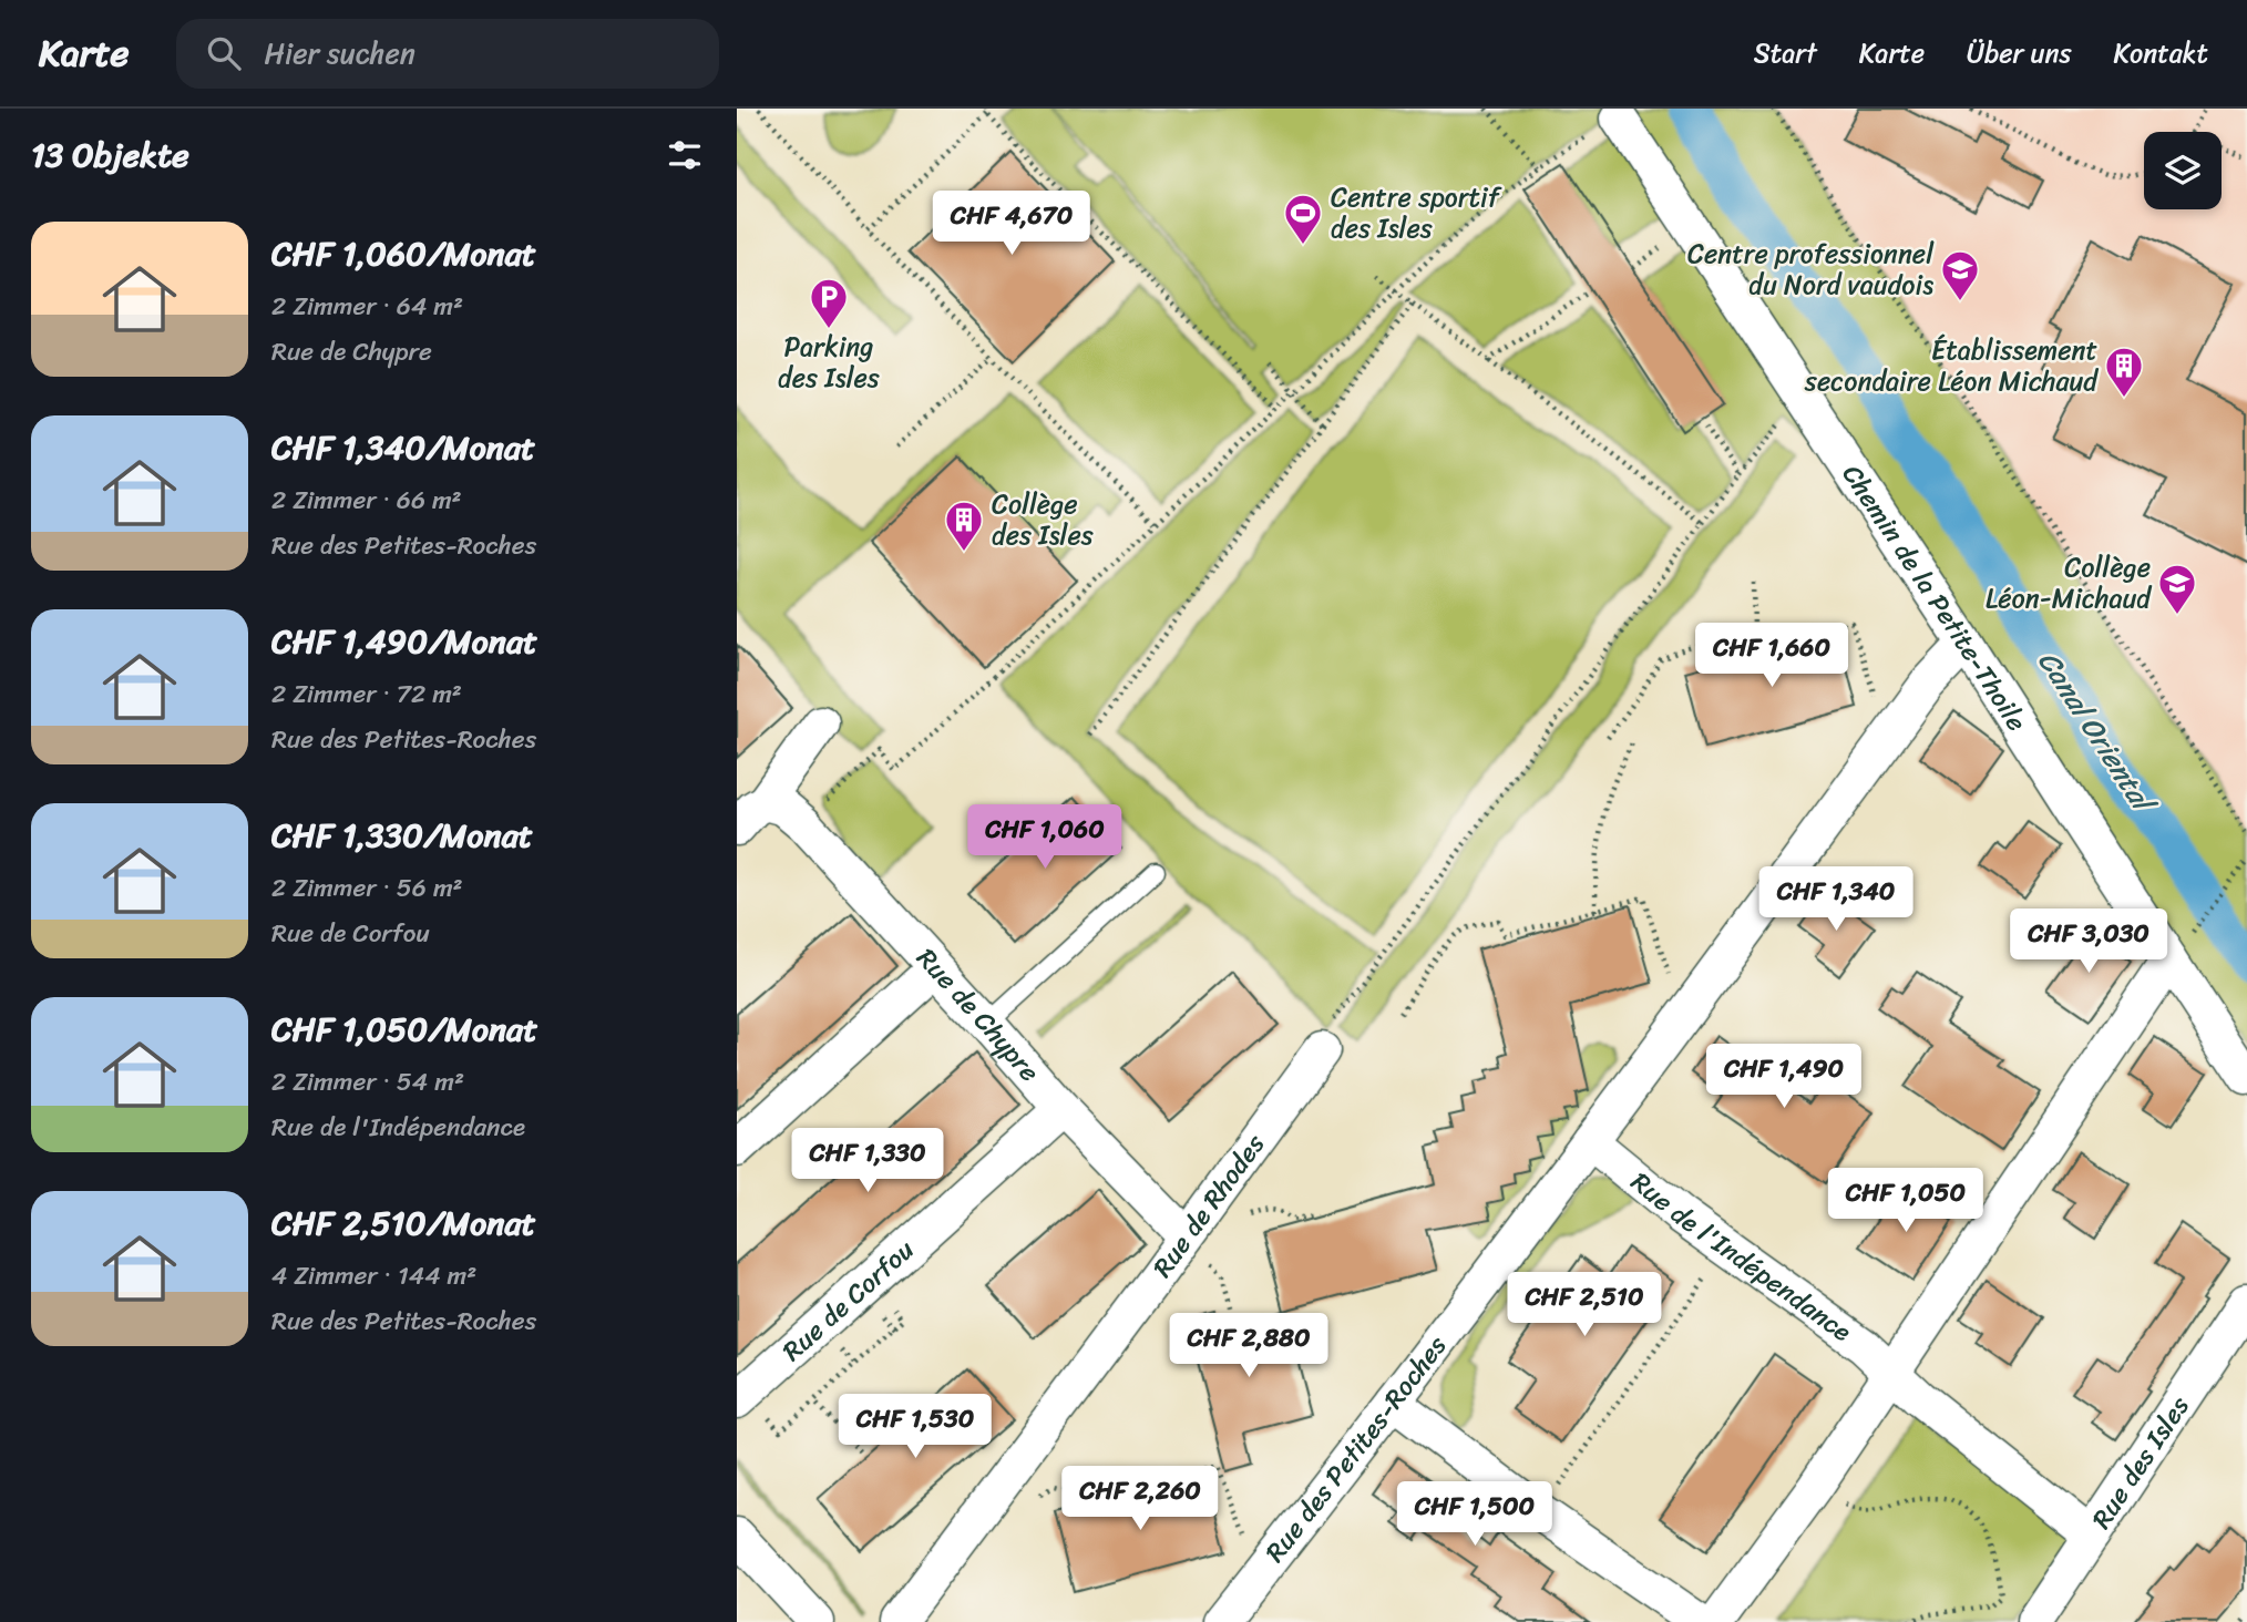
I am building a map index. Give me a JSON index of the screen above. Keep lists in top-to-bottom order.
{
  "streets": {
    "street": [
      "Chemin de la Petite-Thoile",
      "Rue de Chypre",
      "Rue de Rhodes",
      "Rue de l'Indépendance",
      "Rue de Corfou",
      "Rue des Petites-Roches",
      "Rue des Isles"
    ]
  },
  "crossings": [
    ["Chemin de la Petite-Thoile", "Rue des Petites-Roches"],
    ["Rue de Chypre", "Rue de Rhodes"],
    ["Rue de Chypre", "Rue de Corfou"],
    ["Rue de l'Indépendance", "Rue des Petites-Roches"],
    ["Rue de l'Indépendance", "Rue des Isles"]
  ],
  "water": ["Canal Oriental"],
  "places": {
    "sports": ["Centre sportif des Isles"],
    "school or university": ["Centre professionnel du Nord vaudois", "Collège Léon-Michaud"],
    "parking": ["Parking des Isles"],
    "building": ["Établissement secondaire Léon Michaud", "Collège des Isles"]
  },
  "page": {
    "header": "Karte",
    "search": "Hier suchen",
    "nav": [
      "Start",
      "Karte",
      "Über uns",
      "Kontakt"
    ],
    "heading": "13 Objekte",
    "price": [
      "CHF 4,670",
      "CHF 1,660",
      "CHF 1,060",
      "CHF 1,340",
      "CHF 3,030",
      "CHF 1,490",
      "CHF 1,330",
      "CHF 1,050",
      "CHF 2,510",
      "CHF 2,880",
      "CHF 1,530",
      "CHF 2,260",
      "CHF 1,500"
    ],
    "list": [
      {
        "name": "CHF 1,060/Monat",
        "note": "2 Zimmer · 64 m² · Rue de Chypre"
      },
      {
        "name": "CHF 1,340/Monat",
        "note": "2 Zimmer · 66 m² · Rue des Petites-Roches"
      },
      {
        "name": "CHF 1,490/Monat",
        "note": "2 Zimmer · 72 m² · Rue des Petites-Roches"
      },
      {
        "name": "CHF 1,330/Monat",
        "note": "2 Zimmer · 56 m² · Rue de Corfou"
      },
      {
        "name": "CHF 1,050/Monat",
        "note": "2 Zimmer · 54 m² · Rue de l'Indépendance"
      },
      {
        "name": "CHF 2,510/Monat",
        "note": "4 Zimmer · 144 m² · Rue des Petites-Roches"
      }
    ]
  }
}
